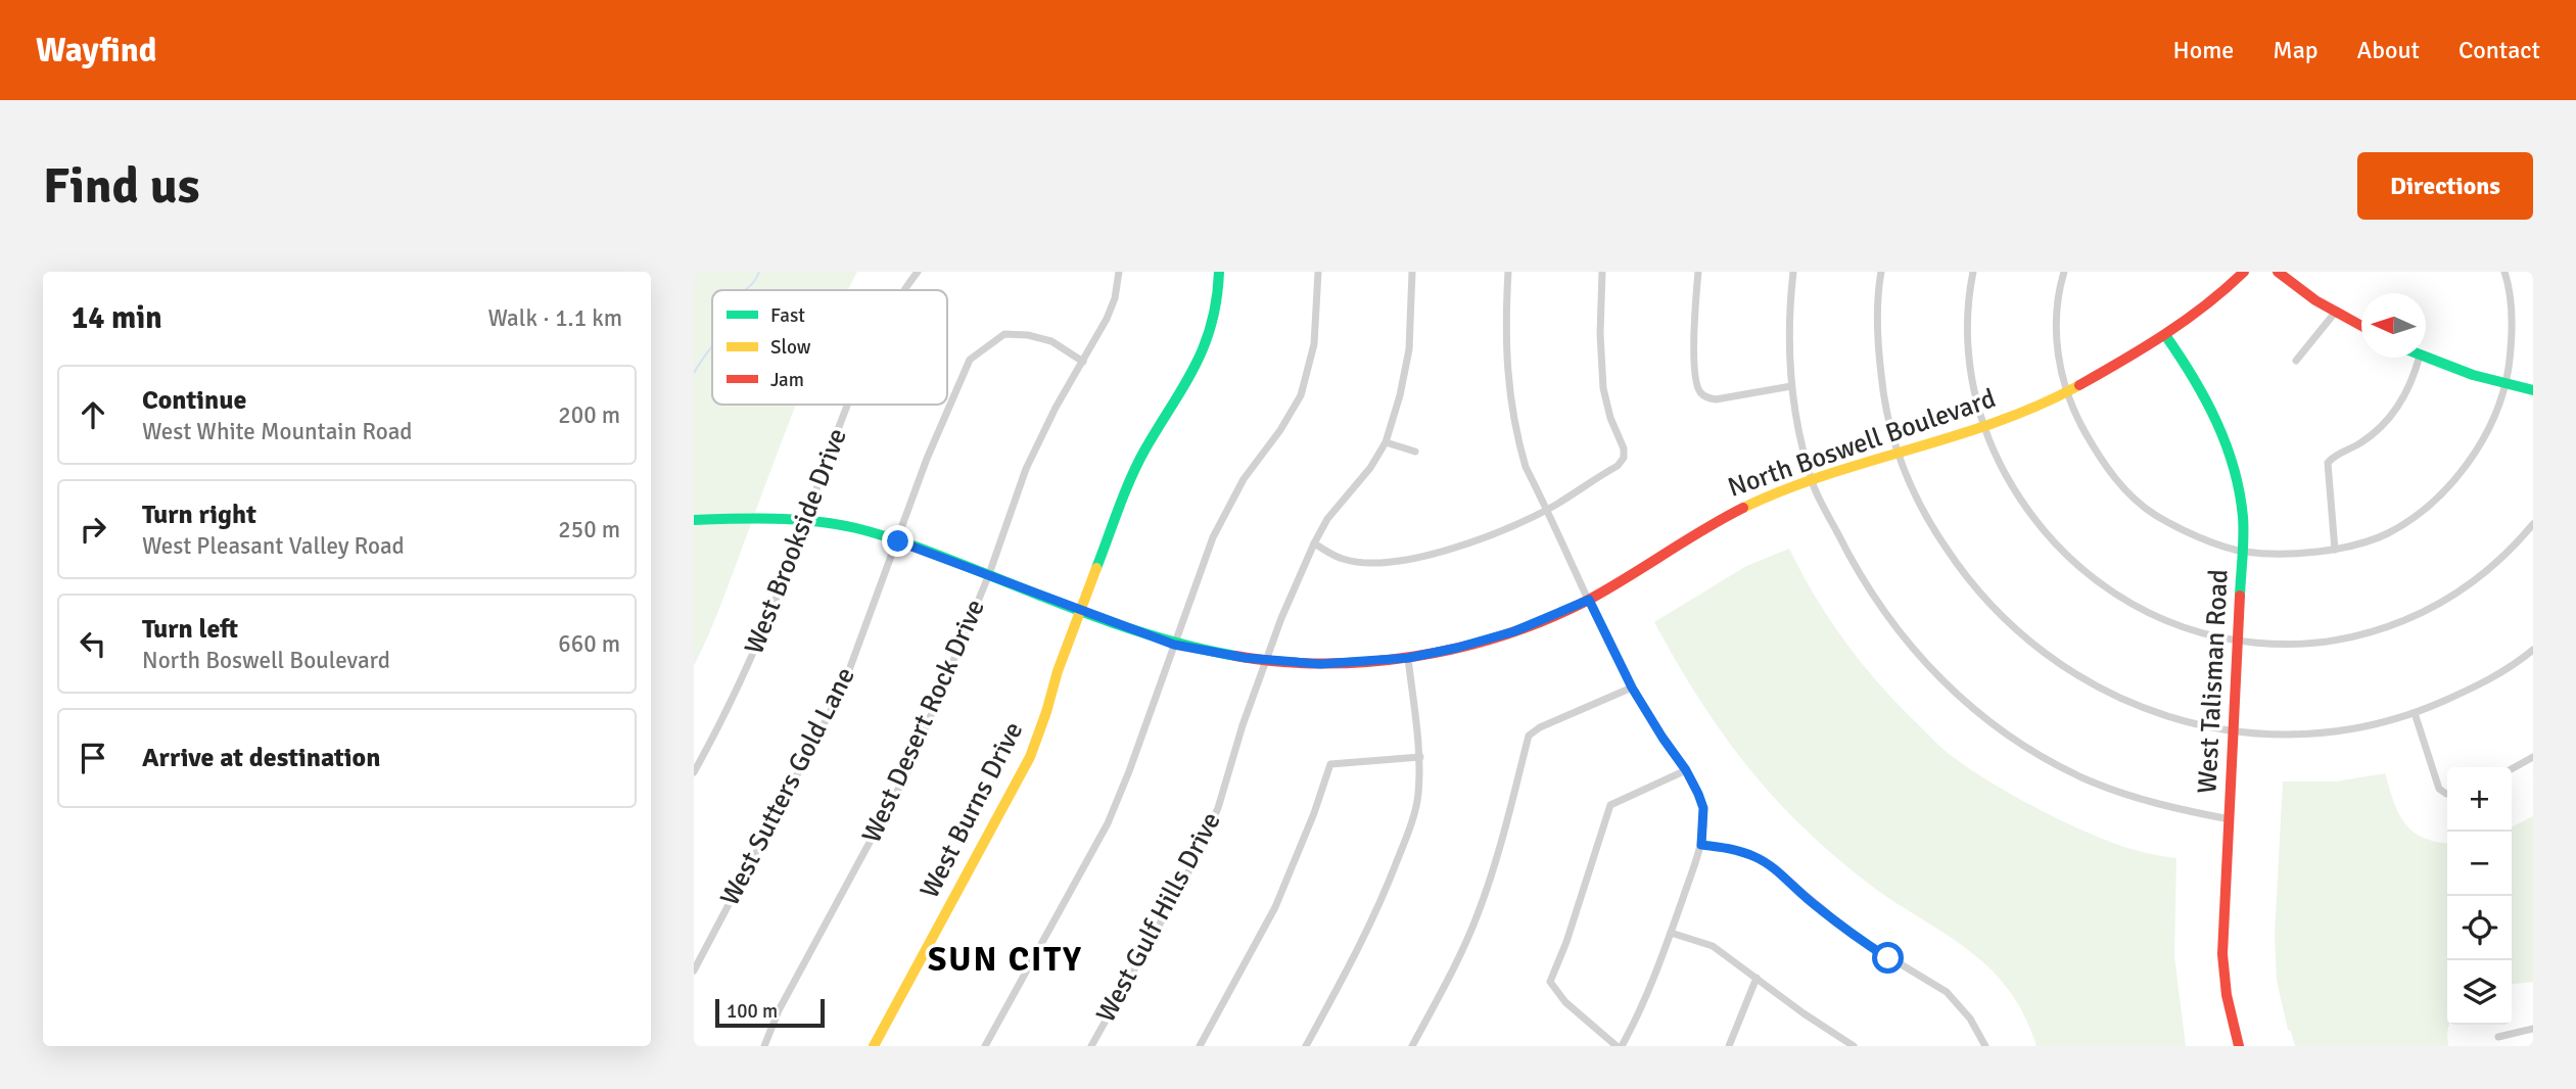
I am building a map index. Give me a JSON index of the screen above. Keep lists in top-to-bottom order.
{
  "streets": {
    "street": [
      "North Boswell Boulevard",
      "West Brookside Drive",
      "West Talisman Road",
      "West Desert Rock Drive",
      "West Sutters Gold Lane",
      "West Burns Drive",
      "West Gulf Hills Drive"
    ]
  },
  "crossings": [
    ["North Boswell Boulevard", "West Brookside Drive"],
    ["North Boswell Boulevard", "West Talisman Road"],
    ["North Boswell Boulevard", "West Desert Rock Drive"],
    ["North Boswell Boulevard", "West Sutters Gold Lane"],
    ["North Boswell Boulevard", "West Burns Drive"],
    ["North Boswell Boulevard", "West Gulf Hills Drive"],
    ["West Desert Rock Drive", "West Sutters Gold Lane"]
  ],
  "districts": ["SUN CITY"],
  "legend": ["Fast", "Slow", "Jam"],
  "scale_bar": "100 m",
  "north": "left",
  "page": {
    "header": "Wayfind",
    "nav": [
      "Home",
      "Map",
      "About",
      "Contact"
    ],
    "buttons": "Directions",
    "title": "Find us",
    "heading": ["14 min", "Walk · 1.1 km"],
    "list": [
      ["Continue", "West White Mountain Road", "200 m"],
      ["Turn right", "West Pleasant Valley Road", "250 m"],
      ["Turn left", "North Boswell Boulevard", "660 m"],
      "Arrive at destination"
    ],
    "map_buttons": ["+", "−"],
    "scale": "100 m"
  }
}
